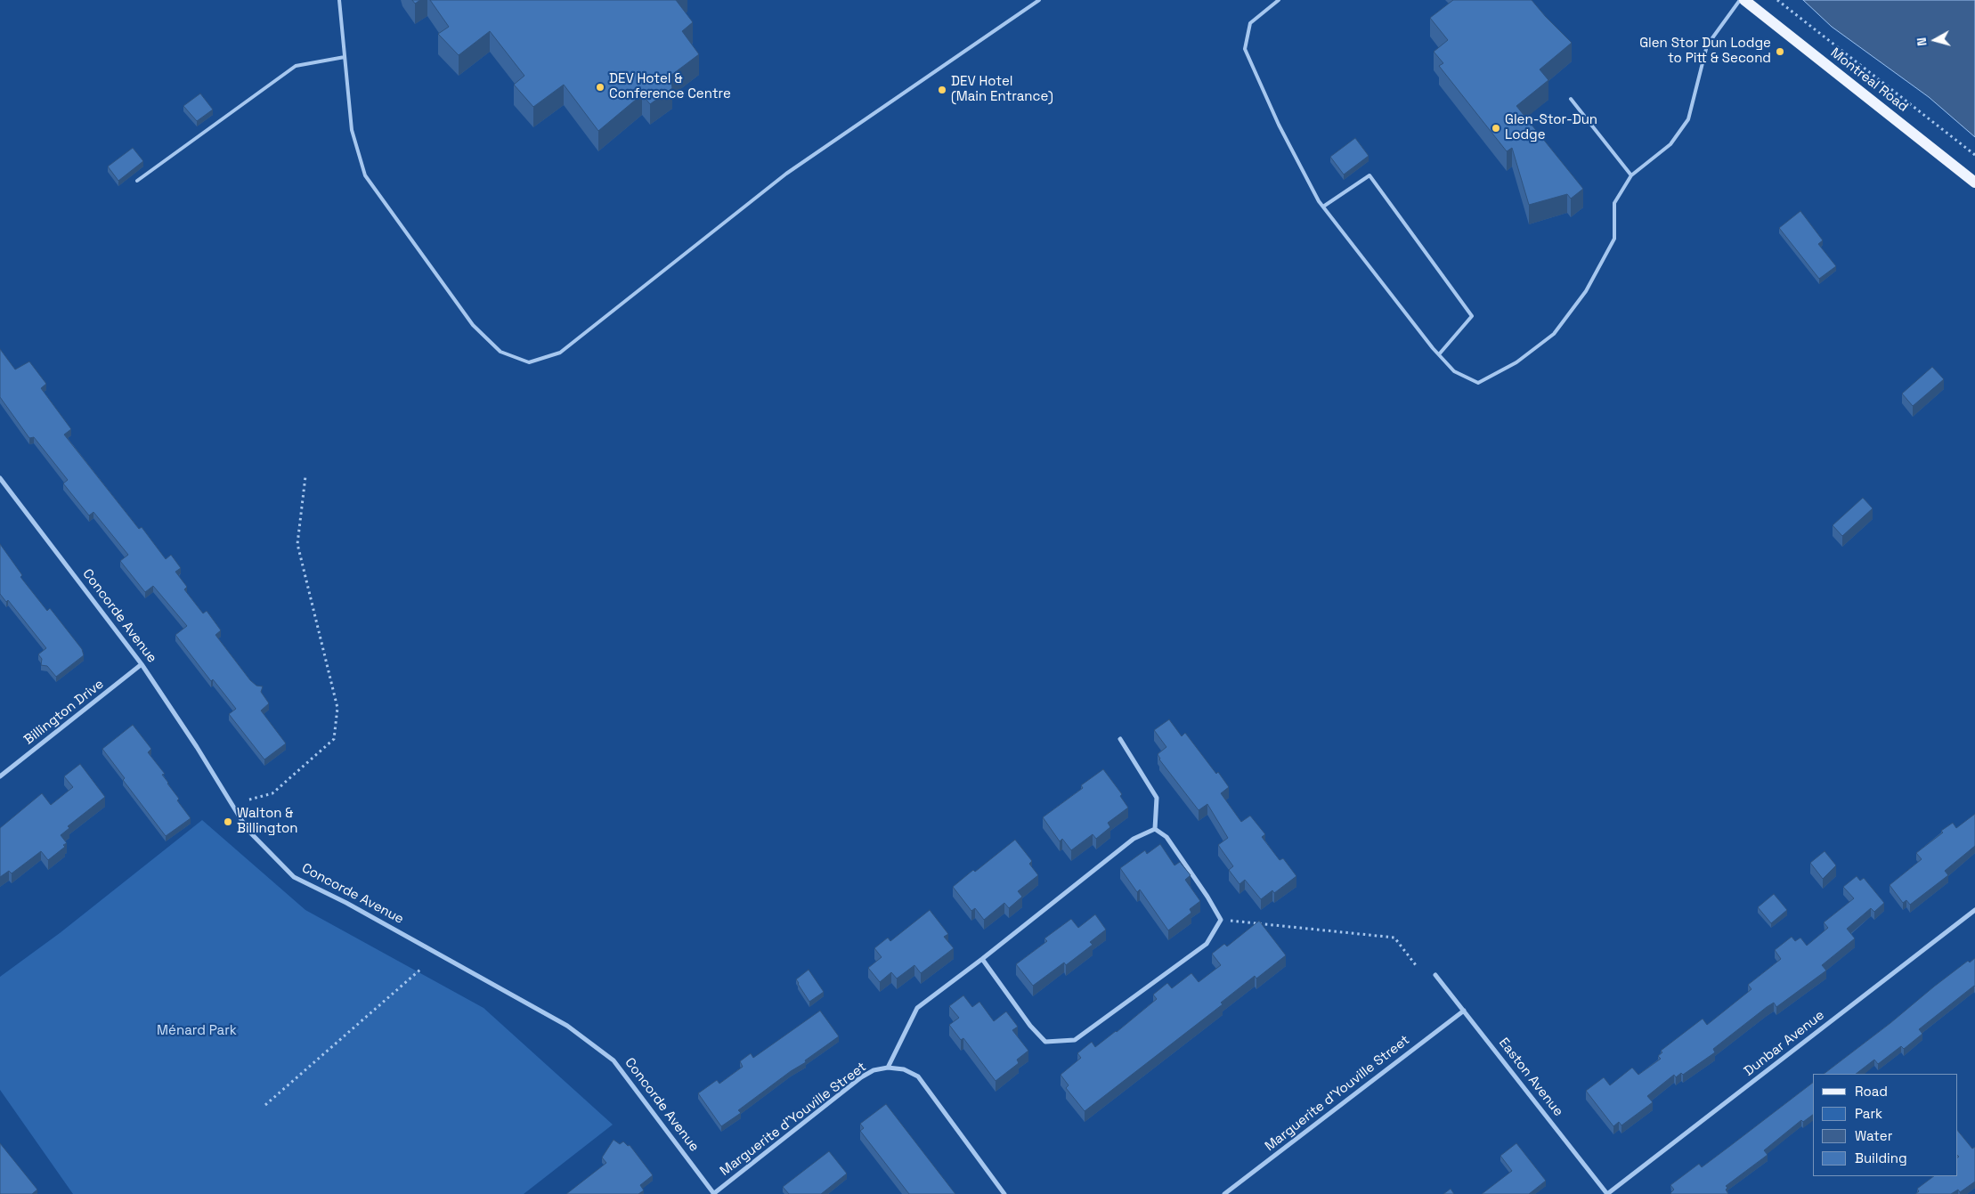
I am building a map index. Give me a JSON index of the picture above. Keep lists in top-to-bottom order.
{
  "streets": {
    "main road": ["Montreal Road"],
    "street": [
      "Concorde Avenue",
      "Billington Drive",
      "Dunbar Avenue",
      "Easton Avenue",
      "Marguerite d'Youville Street"
    ]
  },
  "crossings": [
    ["Concorde Avenue", "Billington Drive"],
    ["Concorde Avenue", "Marguerite d'Youville Street"],
    ["Dunbar Avenue", "Easton Avenue"],
    ["Easton Avenue", "Marguerite d'Youville Street"]
  ],
  "parks": ["Ménard Park"],
  "places": [
    "Glen Stor Dun Lodge to Pitt & Second",
    "DEV Hotel & Conference Centre",
    "DEV Hotel (Main Entrance)",
    "Glen-Stor-Dun Lodge",
    "Walton & Billington"
  ],
  "legend": [
    "Road",
    "Park",
    "Water",
    "Building"
  ],
  "north": "left"
}
